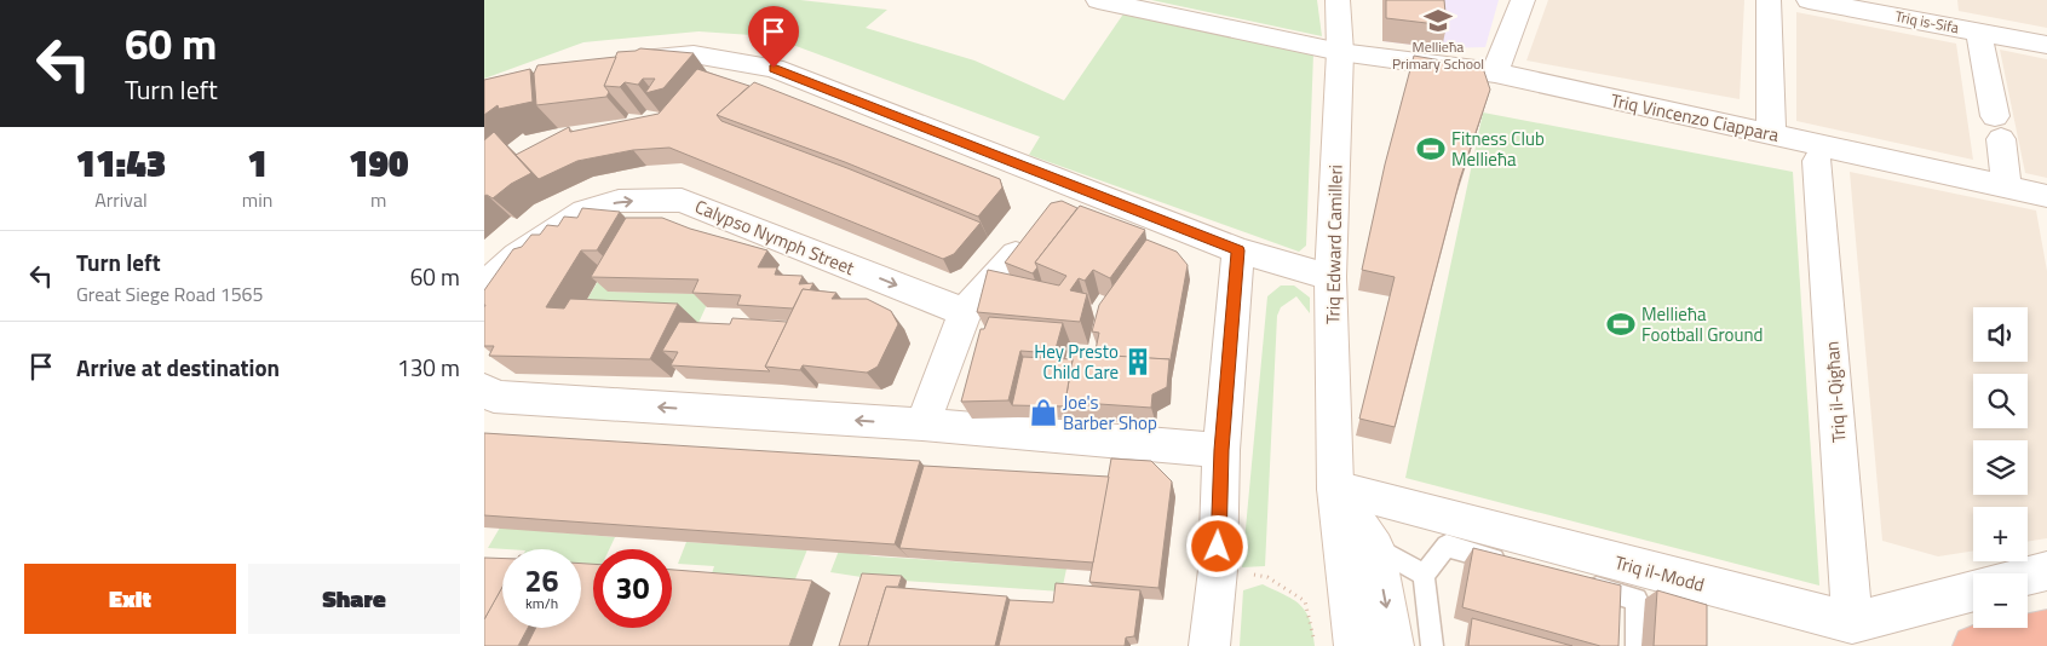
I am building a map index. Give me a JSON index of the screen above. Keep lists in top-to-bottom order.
{
  "streets": {
    "street": [
      "Triq is-Sifa",
      "Triq Vincenzo Ciappara",
      "Calypso Nymph Street",
      "Triq Edward Camilleri",
      "Triq il-Qigħan",
      "Triq il-Modd"
    ]
  },
  "crossings": [
    ["Triq Vincenzo Ciappara", "Triq Edward Camilleri"],
    ["Triq Edward Camilleri", "Triq il-Modd"],
    ["Triq il-Qigħan", "Triq il-Modd"]
  ],
  "places": {
    "school or university": ["Mellieħa Primary School"],
    "sports": ["Fitness Club Mellieħa", "Mellieħa Football Ground"],
    "building": ["Hey Presto Child Care"],
    "shop": ["Joe's Barber Shop"]
  },
  "page": {
    "turn": ["60 m", "Turn left"],
    "eta": [
      "11:43",
      "Arrival",
      "1",
      "min",
      "190",
      "m"
    ],
    "list": [
      {
        "name": "Turn left",
        "note": "Great Siege Road 1565",
        "value": "60 m"
      },
      {
        "name": "Arrive at destination",
        "value": "130 m"
      }
    ],
    "map_buttons": ["+", "−"],
    "speed": "26 km/h",
    "limit": "30",
    "buttons": ["Exit", "Share"]
  }
}
